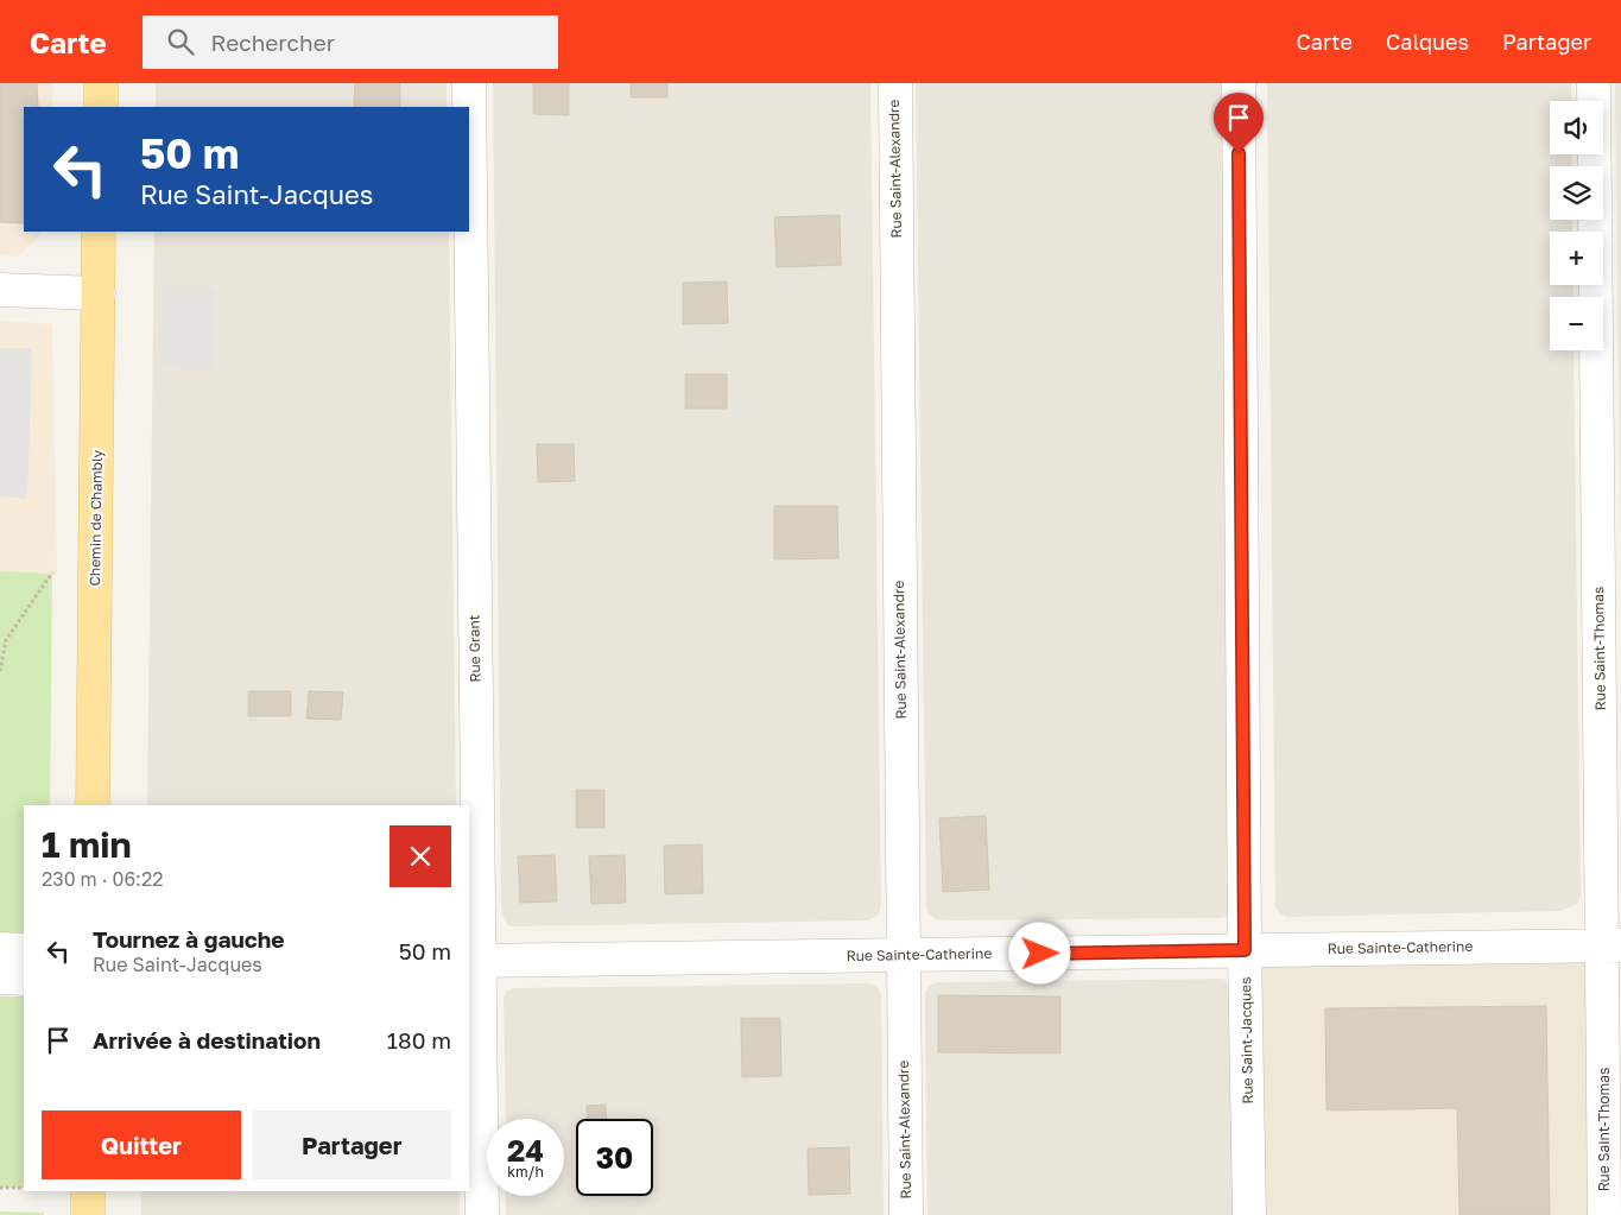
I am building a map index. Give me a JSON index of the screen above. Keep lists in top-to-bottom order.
{
  "streets": {
    "main road": ["Chemin de Chambly"],
    "street": [
      "Rue Saint-Alexandre",
      "Rue Grant",
      "Rue Saint-Thomas",
      "Rue Sainte-Catherine",
      "Rue Saint-Jacques"
    ]
  },
  "crossings": [
    ["Rue Saint-Alexandre", "Rue Sainte-Catherine"],
    ["Rue Grant", "Rue Sainte-Catherine"],
    ["Rue Saint-Thomas", "Rue Sainte-Catherine"],
    ["Rue Sainte-Catherine", "Rue Saint-Jacques"]
  ],
  "page": {
    "header": "Carte",
    "search": "Rechercher",
    "nav": ["Carte", "Calques", "Partager"],
    "map_buttons": ["+", "−"],
    "turn": ["50 m", "Rue Saint-Jacques"],
    "heading": ["1 min", "230 m · 06:22"],
    "list": [
      {
        "name": "Tournez à gauche",
        "note": "Rue Saint-Jacques",
        "value": "50 m"
      },
      {
        "name": "Arrivée à destination",
        "value": "180 m"
      }
    ],
    "buttons": ["Quitter", "Partager"],
    "speed": "24 km/h",
    "limit": "30"
  }
}
